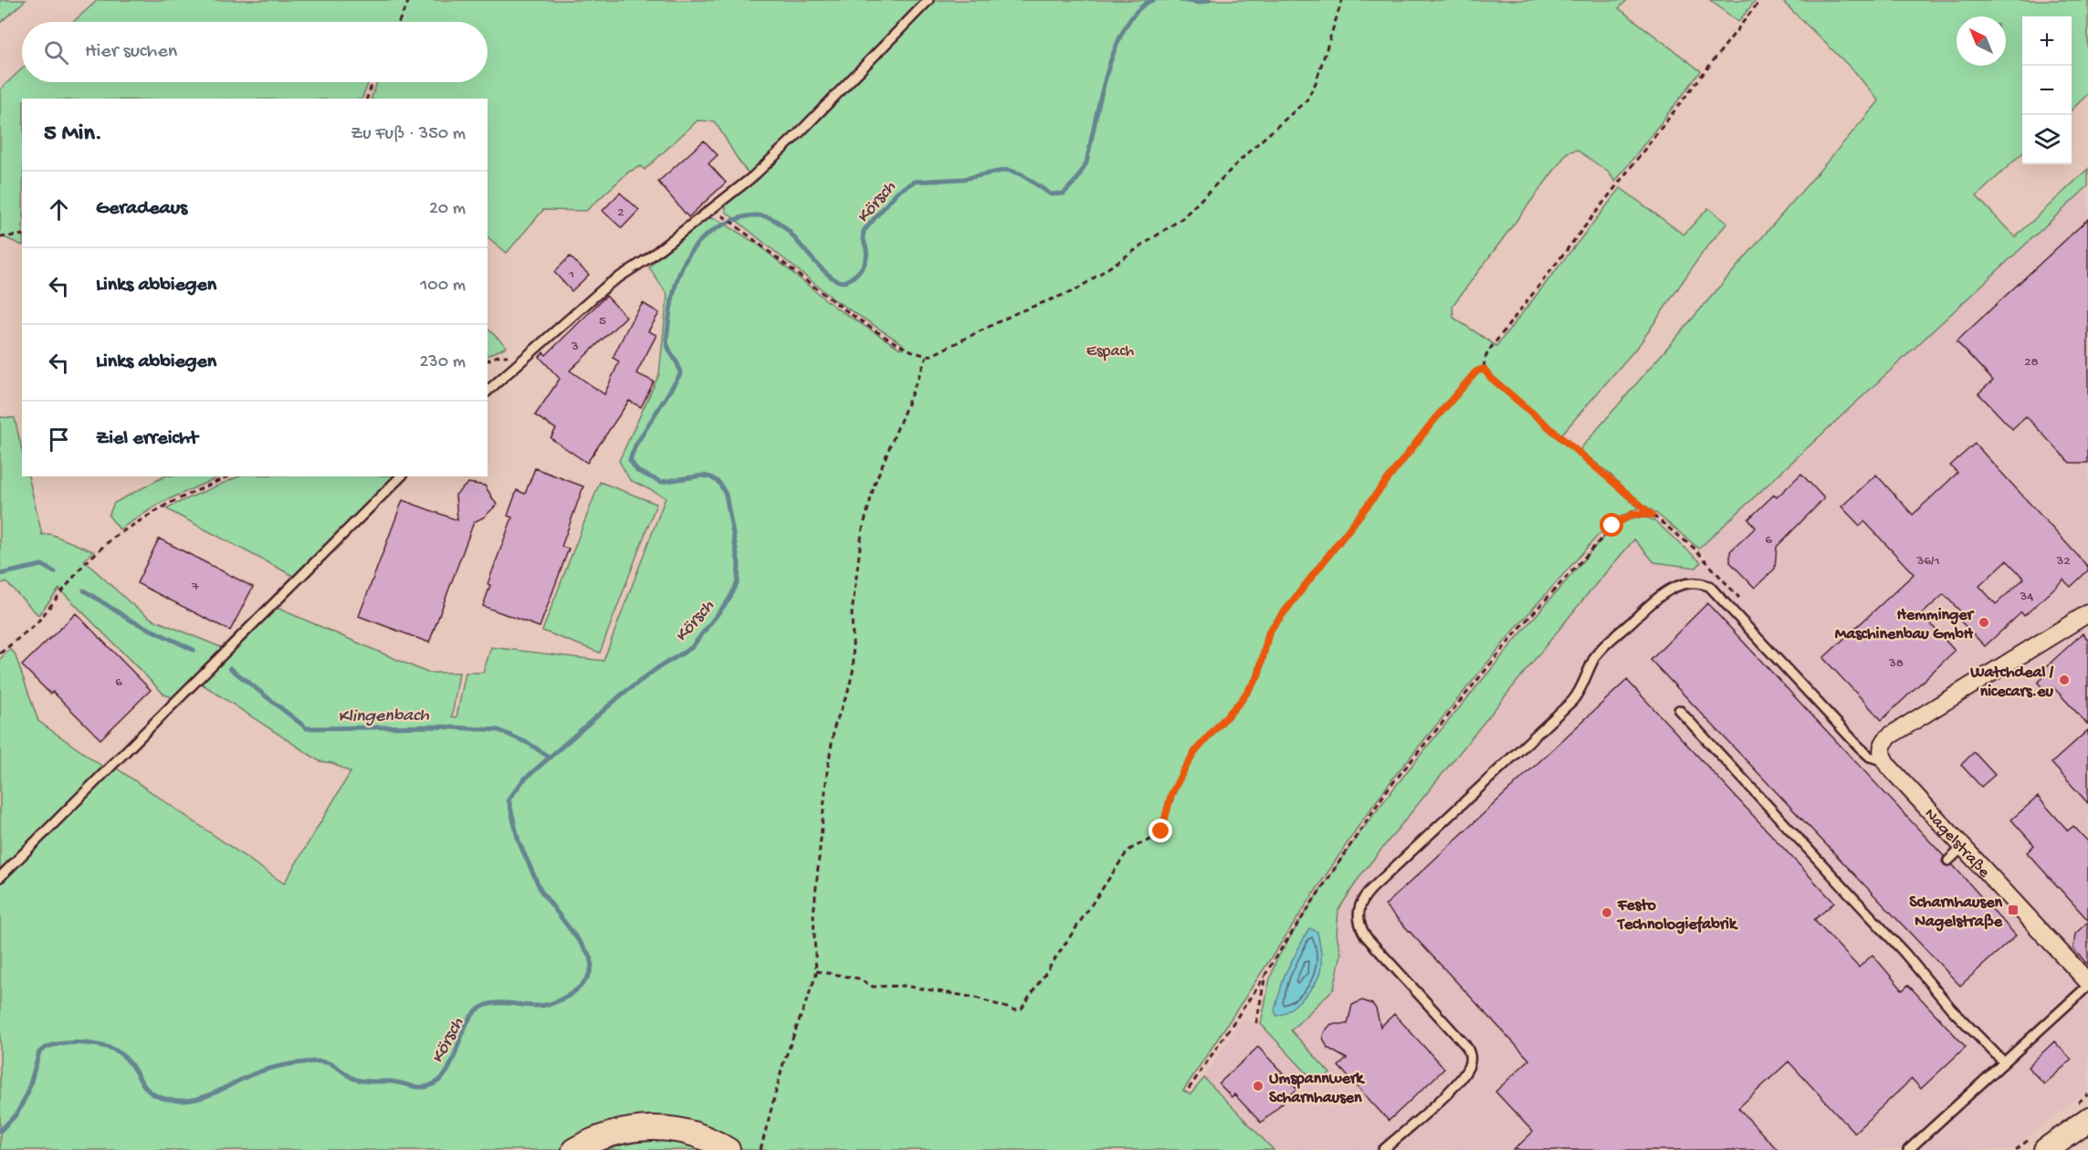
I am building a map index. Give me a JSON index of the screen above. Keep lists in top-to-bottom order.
{
  "streets": {
    "street": ["Nagelstraße"]
  },
  "water": ["Körsch", "Klingenbach"],
  "parks": ["Espach"],
  "places": {
    "other": [
      "Hemminger Maschinenbau GmbH",
      "Watchdeal / nicecars.eu",
      "Festo Technologiefabrik",
      "Umspannwerk Scharnhausen"
    ],
    "transit": ["Scharnhausen Nagelstraße"]
  },
  "house_numbers": [
    "2",
    "1",
    "5",
    "3",
    "28",
    "6",
    "36/1",
    "32",
    "7",
    "34",
    "38",
    "6"
  ],
  "north": "top left",
  "page": {
    "map_buttons": ["+", "−"],
    "search": "Hier suchen",
    "heading": ["5 Min.", "Zu Fuß · 350 m"],
    "list": [
      ["Geradeaus", "20 m"],
      ["Links abbiegen", "100 m"],
      ["Links abbiegen", "230 m"],
      "Ziel erreicht"
    ]
  }
}
